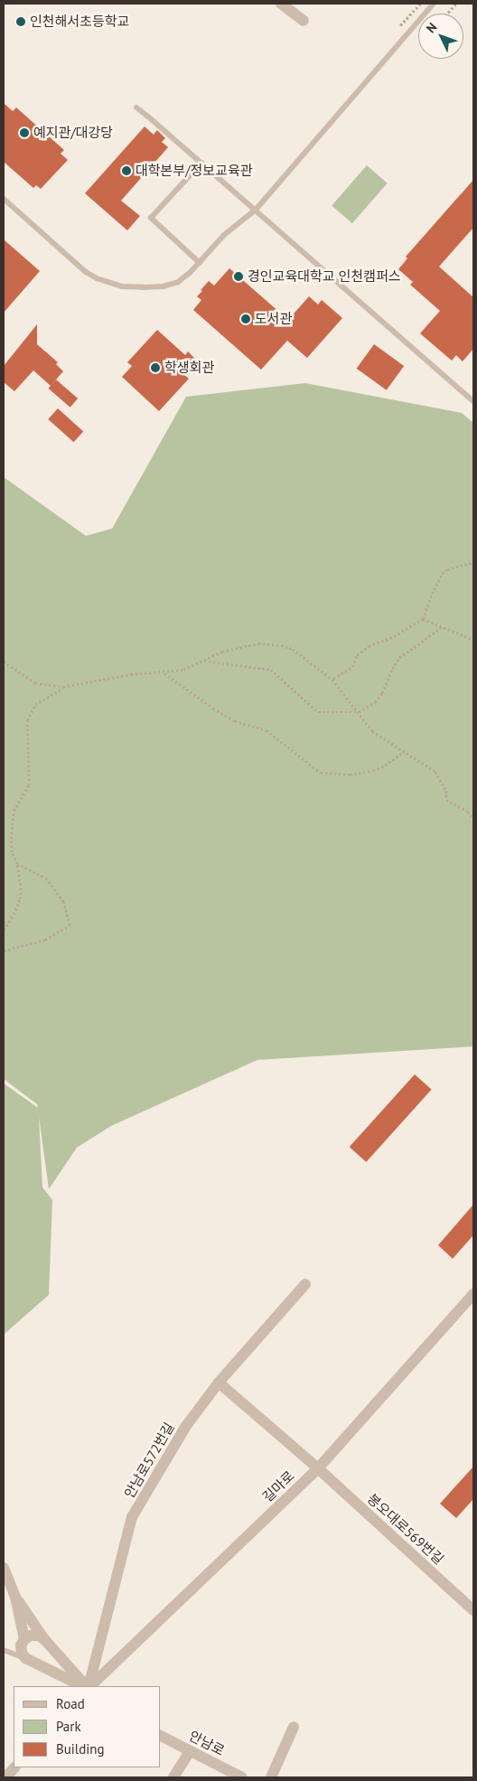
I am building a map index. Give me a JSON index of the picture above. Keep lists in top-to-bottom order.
{
  "streets": {
    "street": [
      "안남로572번길",
      "길마로",
      "봉오대로569번길",
      "안남로"
    ]
  },
  "crossings": [
    ["안남로572번길", "봉오대로569번길"],
    ["길마로", "봉오대로569번길"]
  ],
  "places": [
    "인천해서초등학교",
    "예지관/대강당",
    "대학본부/정보교육관",
    "경인교육대학교 인천캠퍼스",
    "도서관",
    "학생회관"
  ],
  "legend": ["Road", "Park", "Building"],
  "north": "top left"
}
